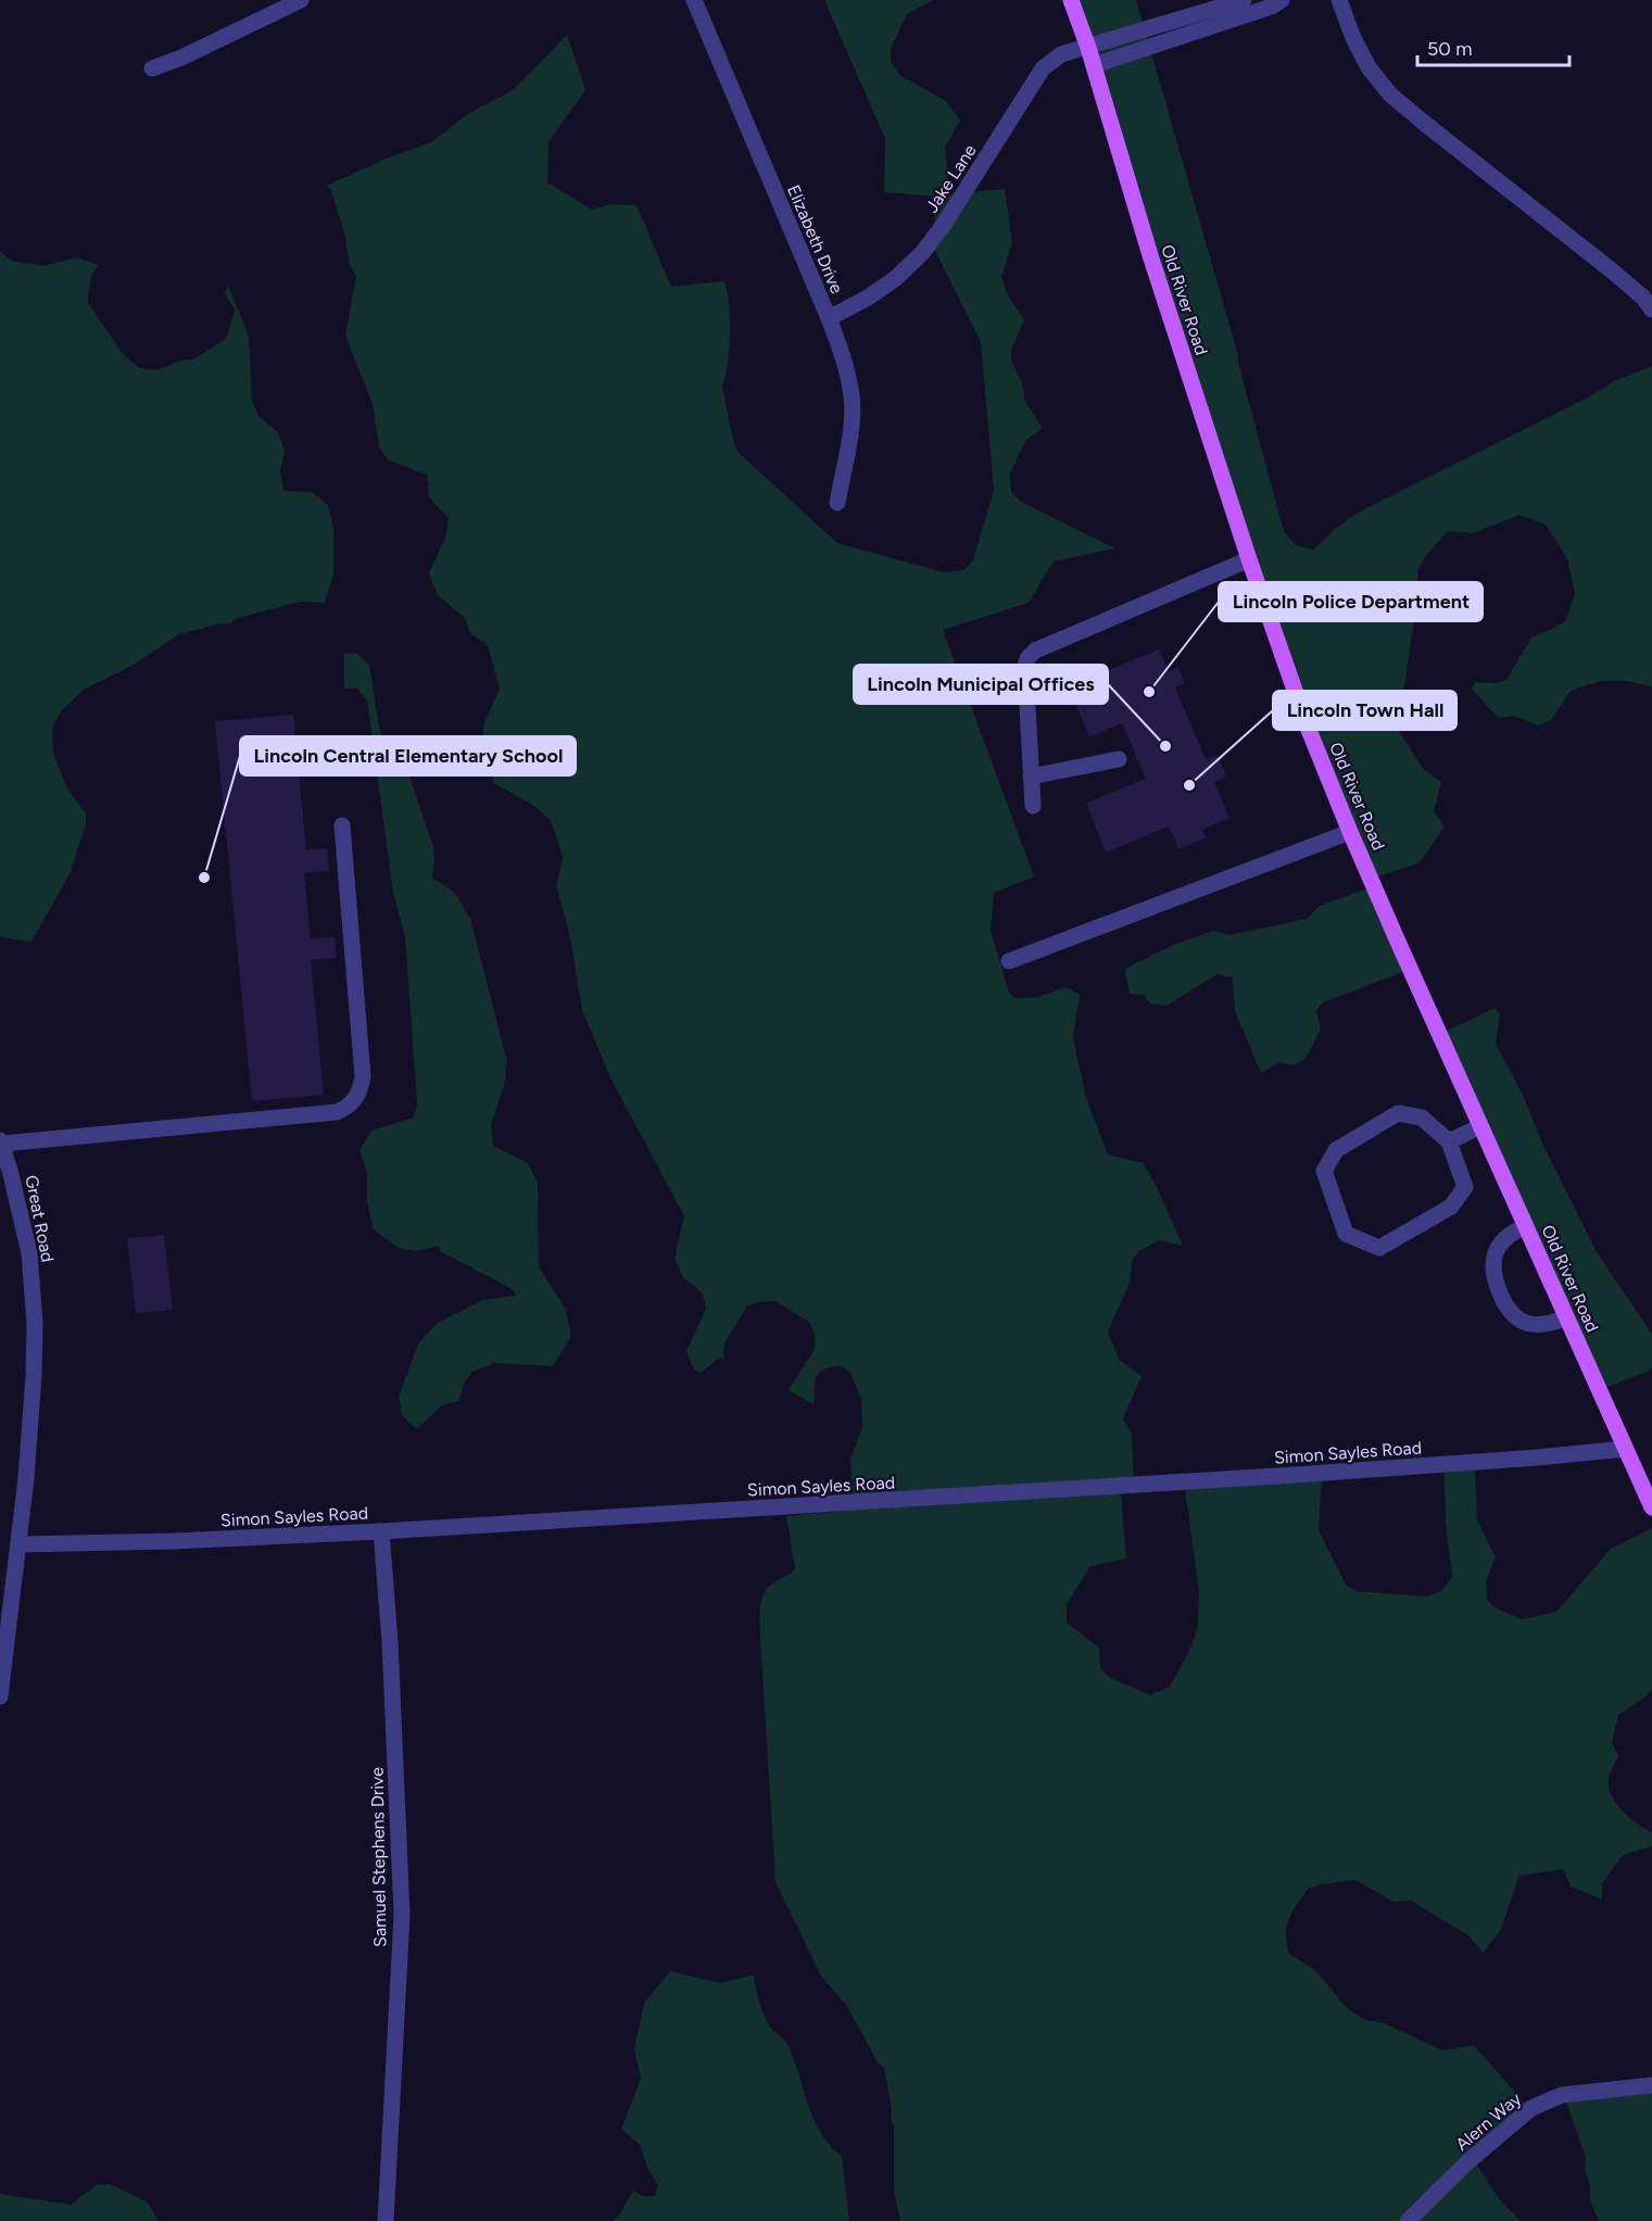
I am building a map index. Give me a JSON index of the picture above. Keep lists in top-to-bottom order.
{
  "streets": {
    "main road": ["Old River Road"],
    "street": [
      "Jake Lane",
      "Elizabeth Drive",
      "Great Road",
      "Simon Sayles Road",
      "Samuel Stephens Drive",
      "Alern Way"
    ]
  },
  "crossings": [
    ["Jake Lane", "Elizabeth Drive"],
    ["Jake Lane", "Old River Road"],
    ["Old River Road", "Simon Sayles Road"],
    ["Great Road", "Simon Sayles Road"],
    ["Simon Sayles Road", "Samuel Stephens Drive"]
  ],
  "places": [
    "Lincoln Police Department",
    "Lincoln Municipal Offices",
    "Lincoln Town Hall",
    "Lincoln Central Elementary School"
  ],
  "scale_bar": "50 m"
}
